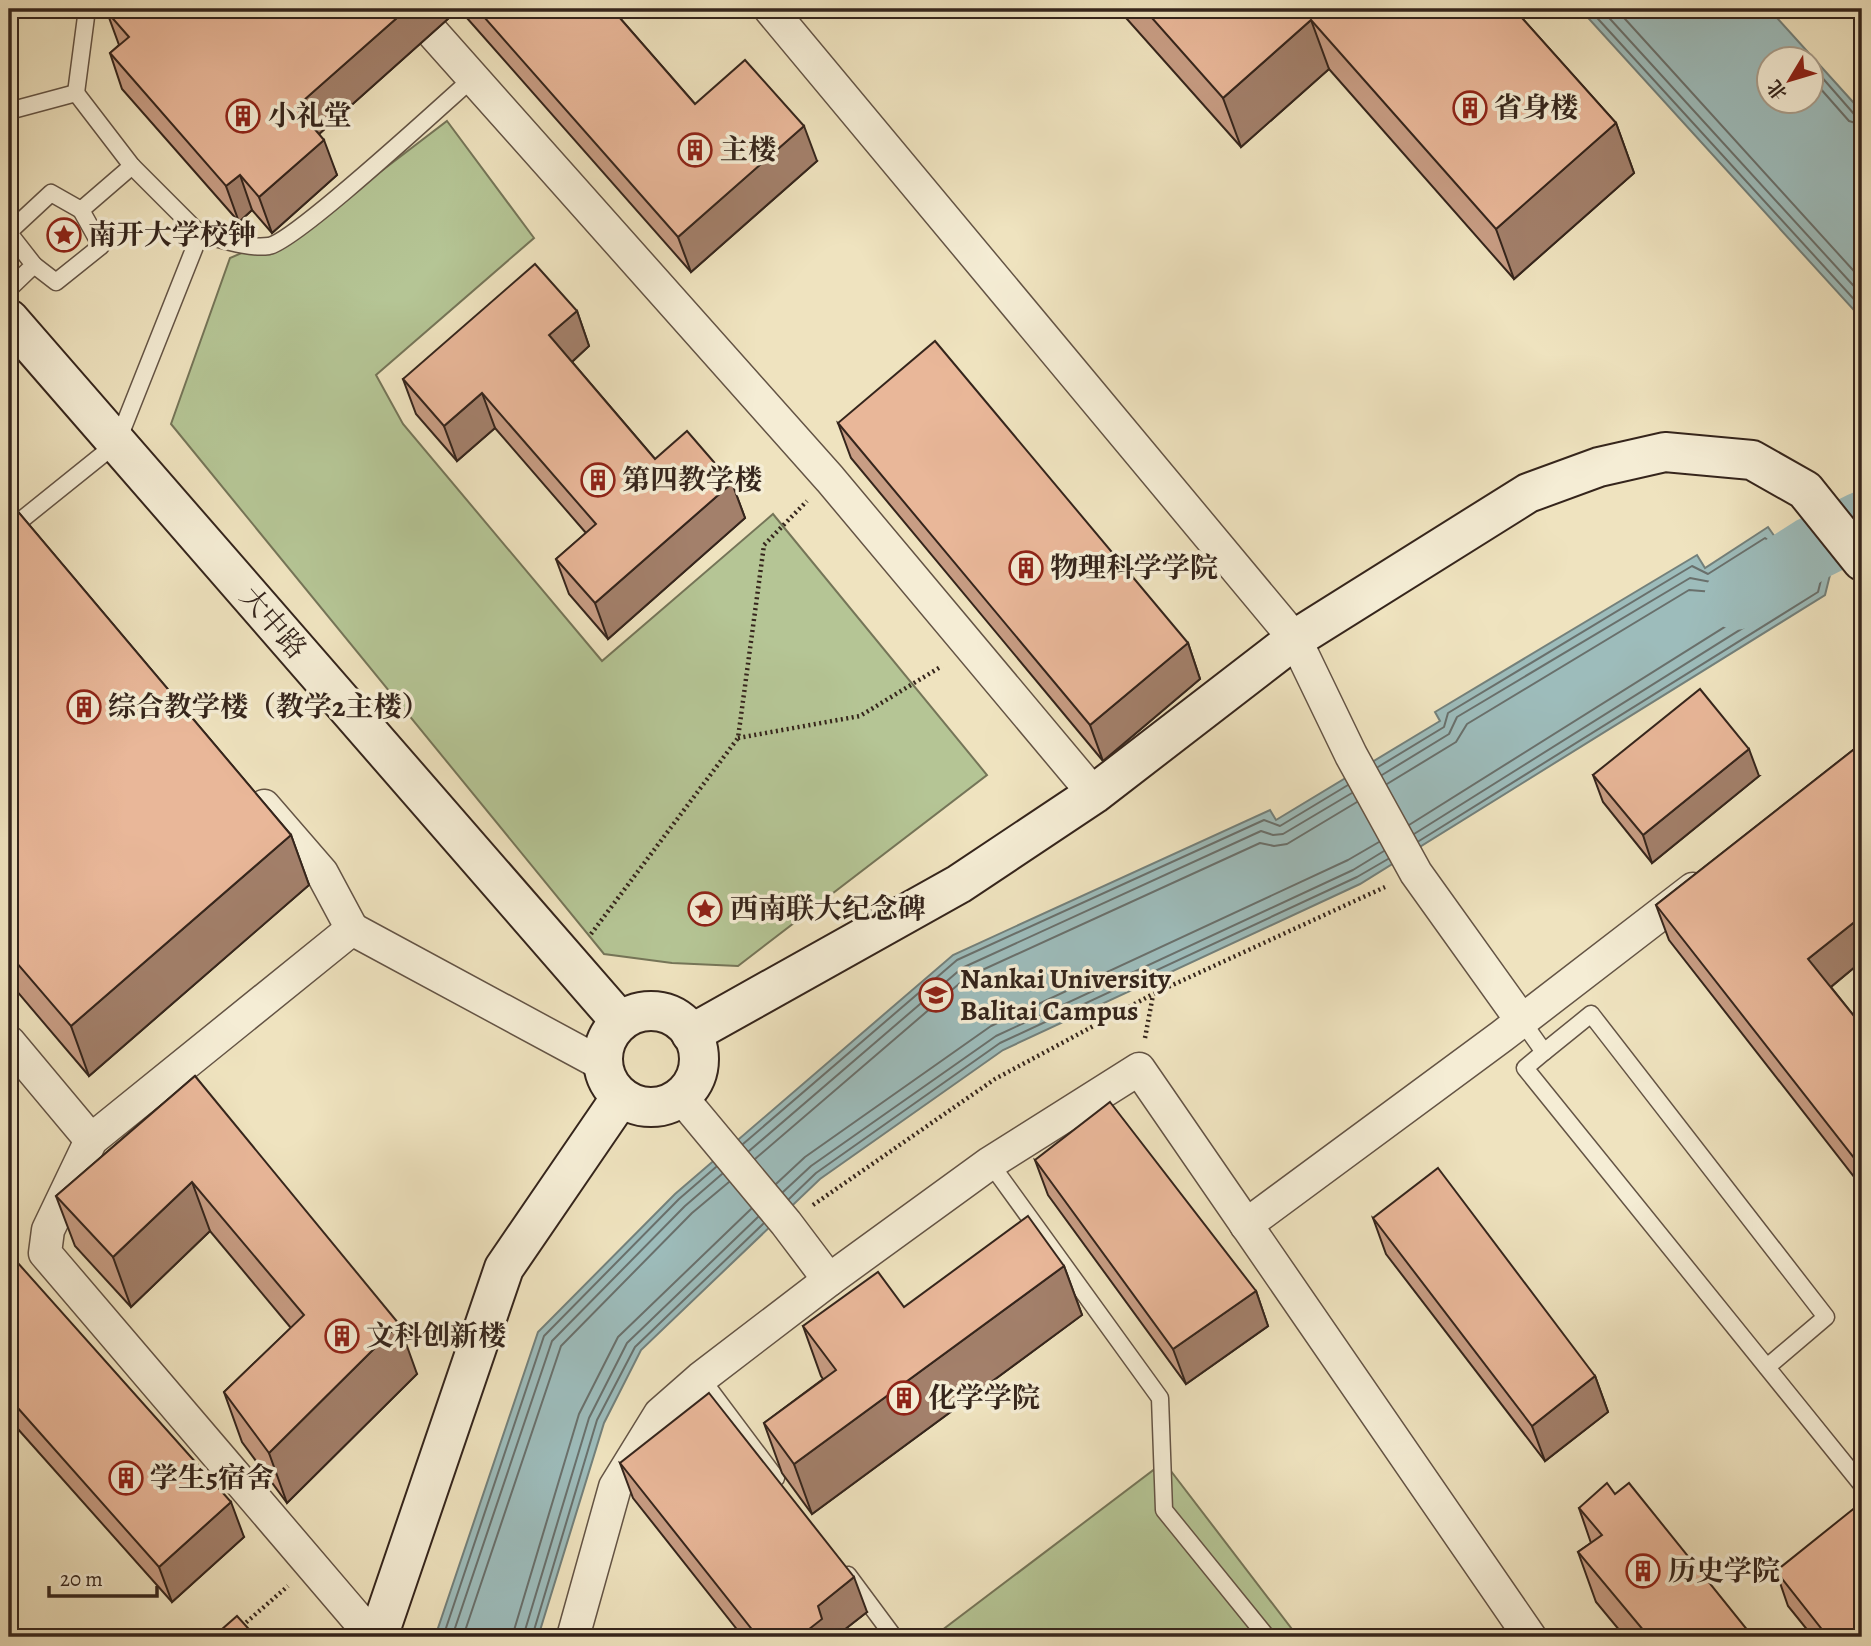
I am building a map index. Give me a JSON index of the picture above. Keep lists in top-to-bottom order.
{
  "streets": {
    "street": ["大中路"]
  },
  "places": {
    "building": [
      "省身楼",
      "小礼堂",
      "主楼",
      "第四教学楼",
      "物理科学学院",
      "综合教学楼（教学2主楼）",
      "文科创新楼",
      "化学学院",
      "学生5宿舍",
      "历史学院"
    ],
    "place": ["南开大学校钟", "西南联大纪念碑"],
    "school or university": ["Nankai University Balitai Campus"]
  },
  "scale_bar": "20 m",
  "north": "bottom left"
}
